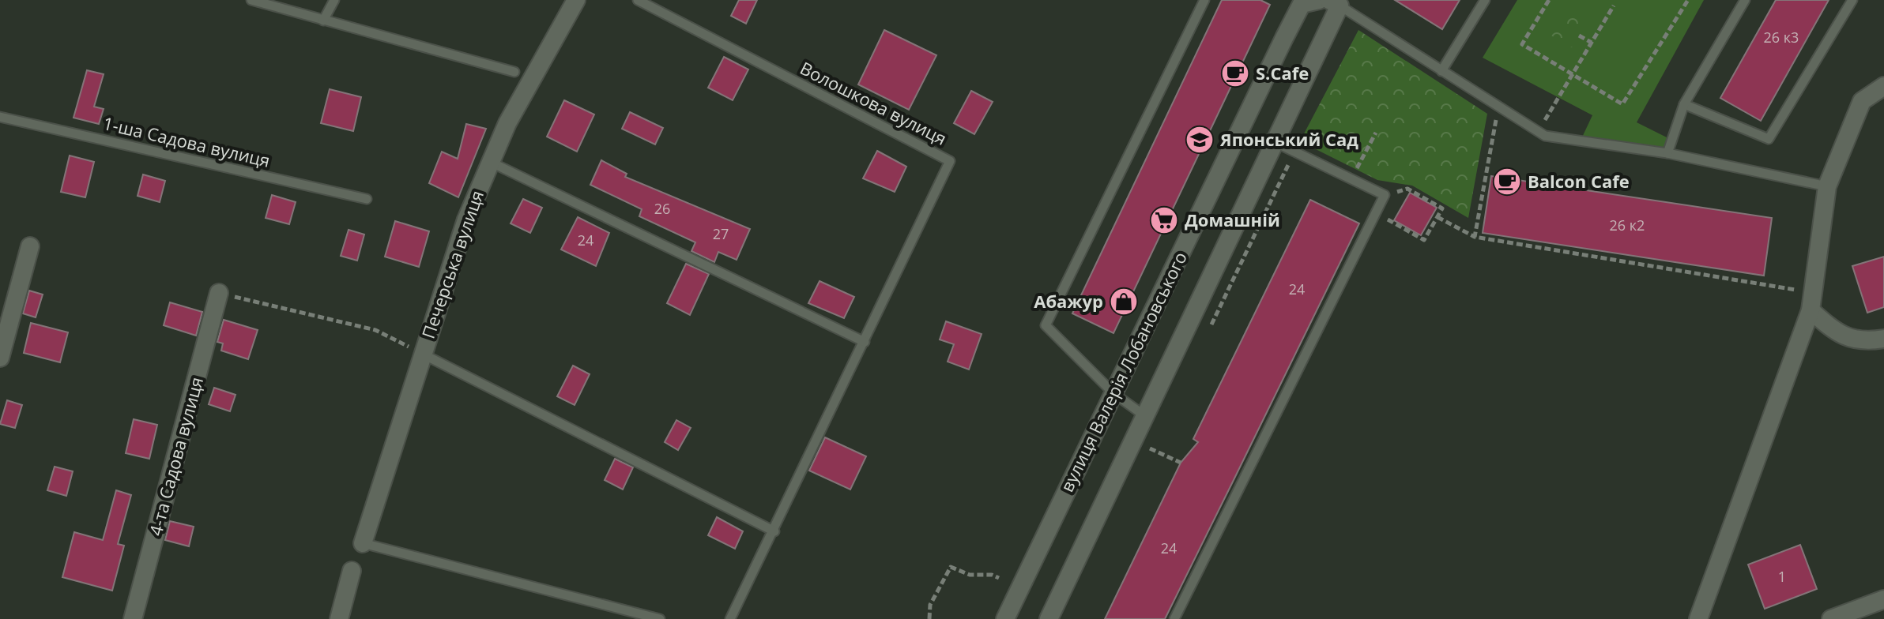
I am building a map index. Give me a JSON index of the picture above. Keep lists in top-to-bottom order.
{
  "streets": {
    "street": ["Печерська вулиця", "вулиця Валерія Лобановського", "4-та Садова вулиця"],
    "lane": ["Волошкова вулиця", "1-ша Садова вулиця"]
  },
  "places": {
    "cafe": ["S.Cafe", "Balcon Cafe"],
    "school or university": ["Японський Сад"],
    "supermarket": ["Домашній"],
    "shop": ["Абажур"]
  },
  "house_numbers": [
    "26 к3",
    "26",
    "26 к2",
    "27",
    "24",
    "24",
    "24",
    "1"
  ]
}
